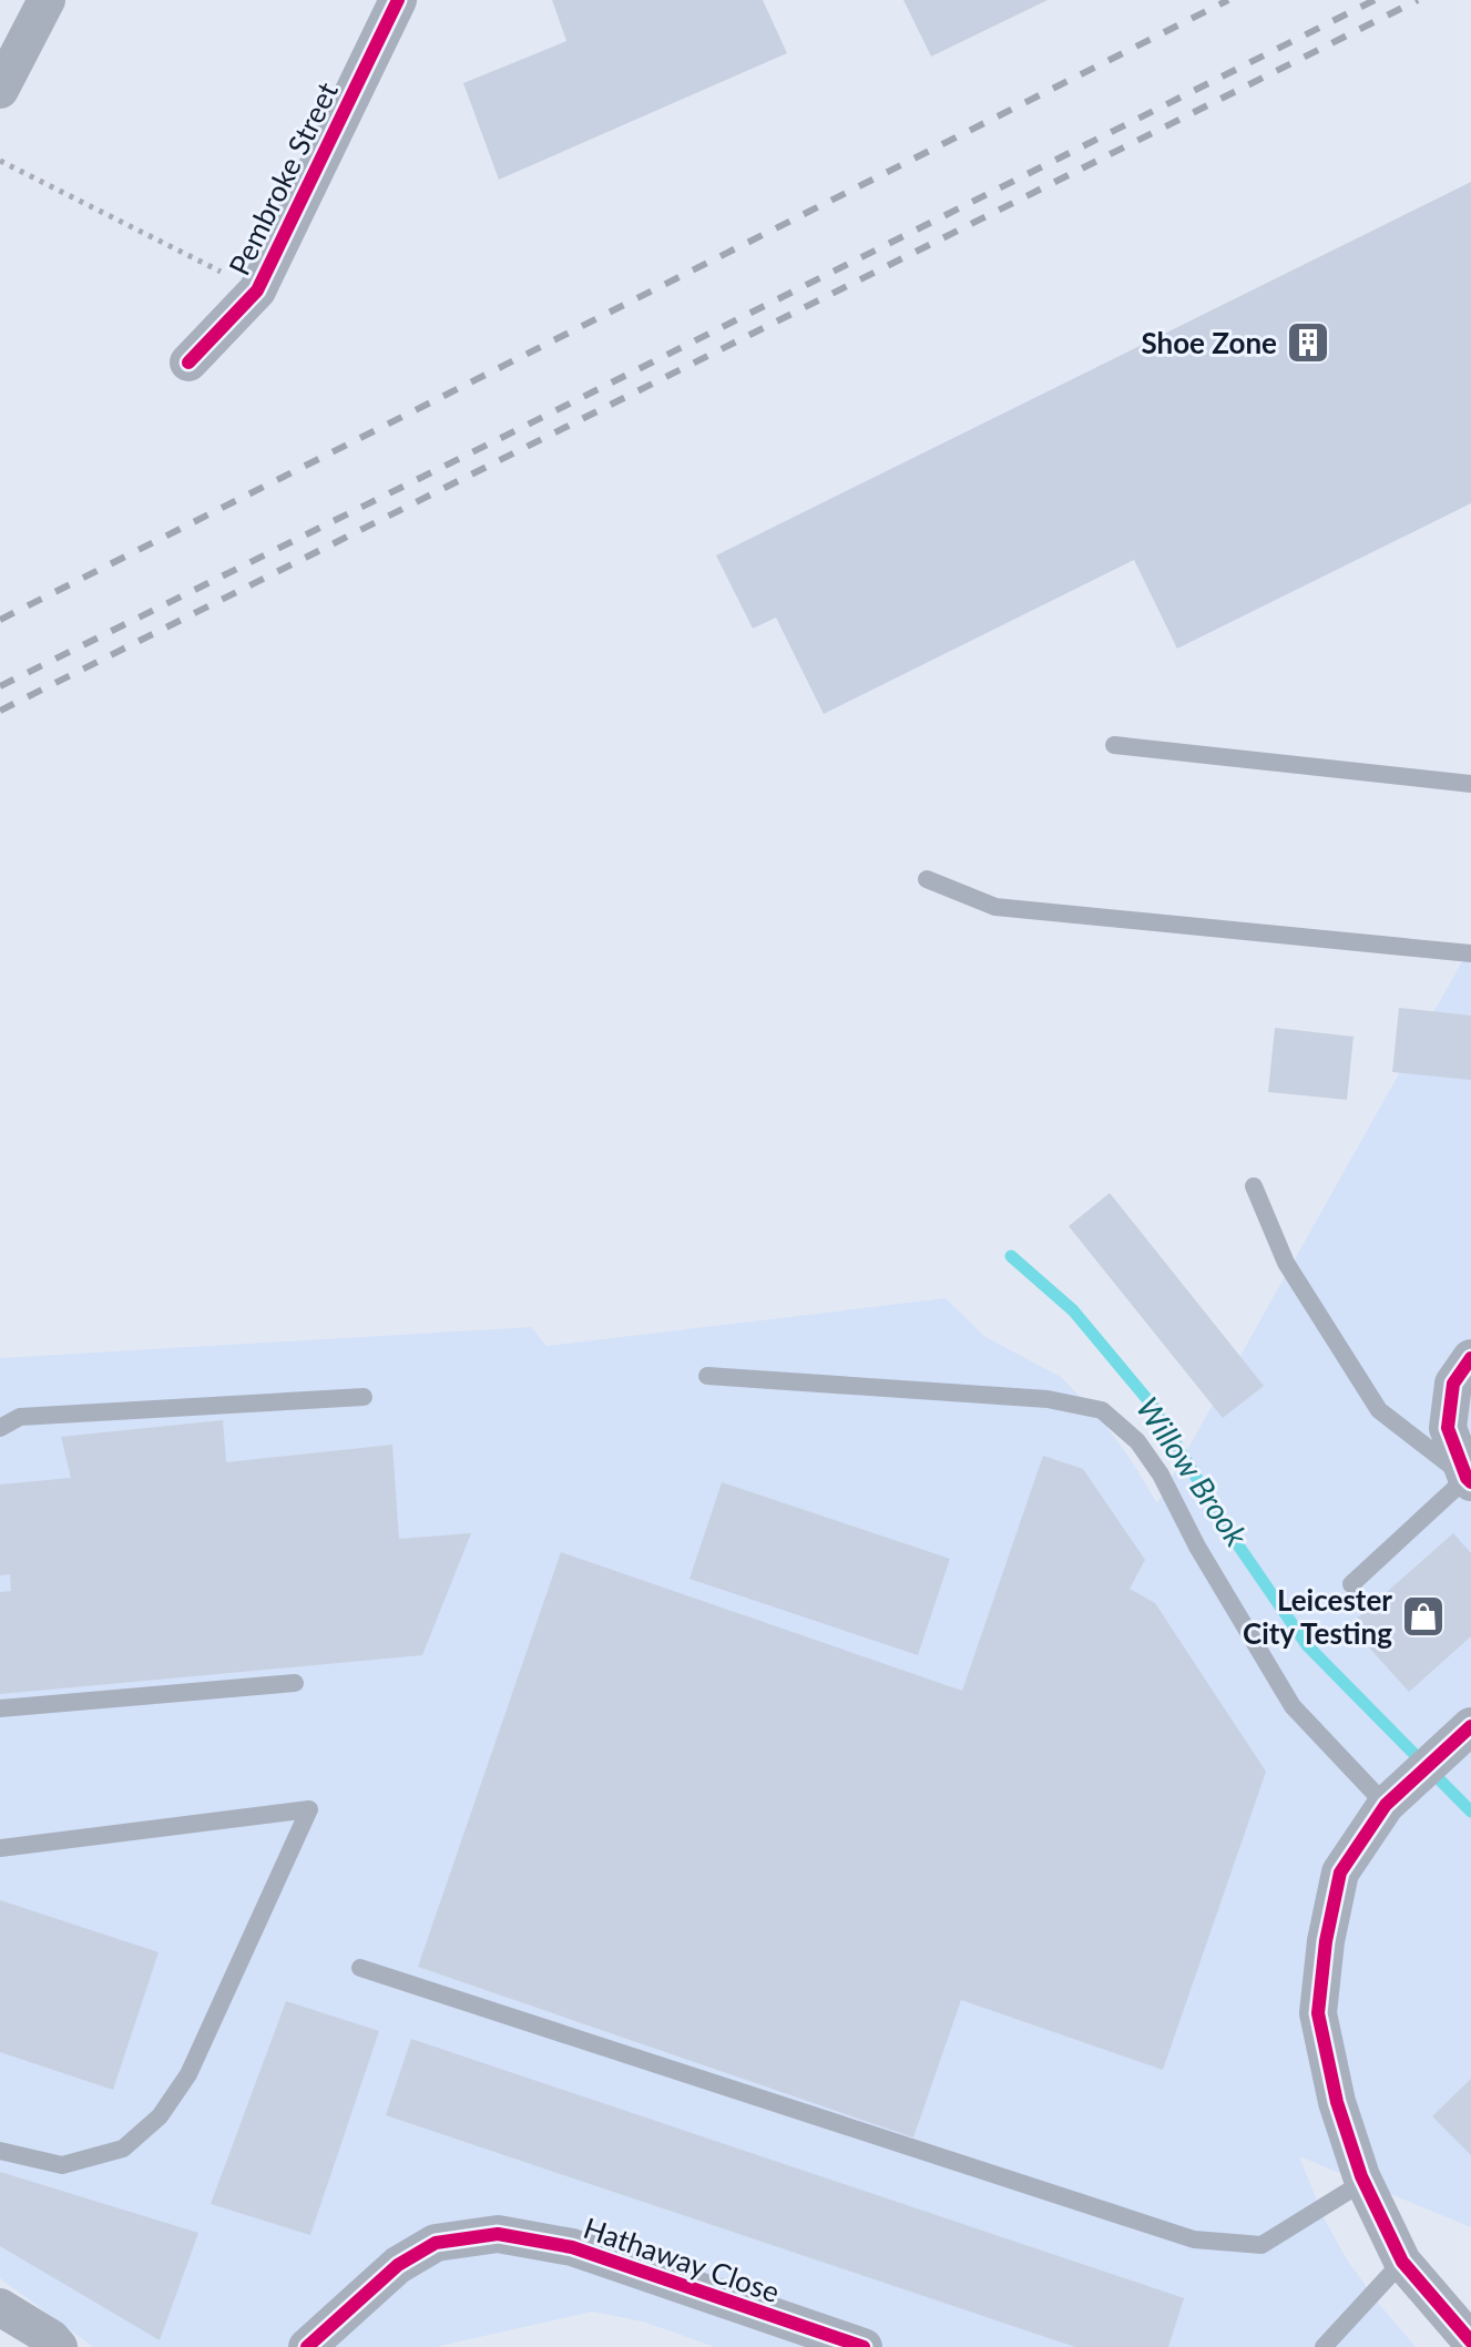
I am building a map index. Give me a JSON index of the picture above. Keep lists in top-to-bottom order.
{
  "streets": {
    "street": ["Pembroke Street", "Hathaway Close"]
  },
  "water": ["Willow Brook"],
  "places": {
    "building": ["Shoe Zone"],
    "shop": ["Leicester City Testing"]
  }
}
